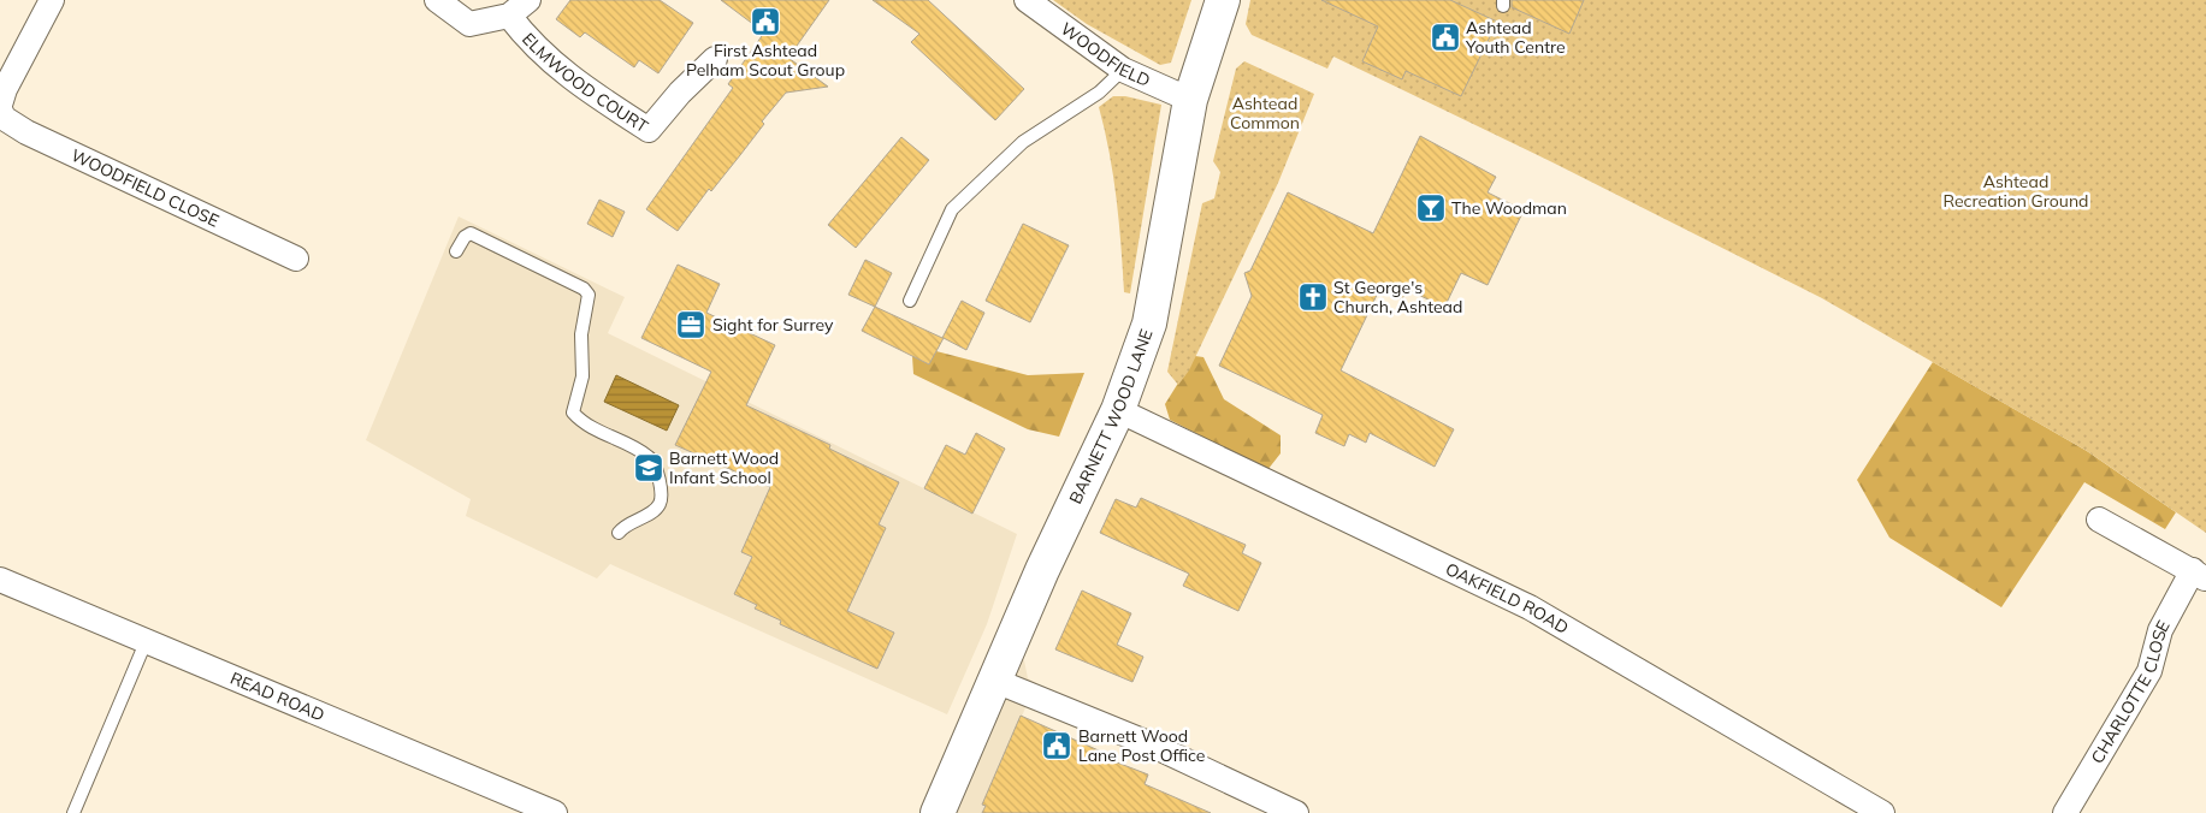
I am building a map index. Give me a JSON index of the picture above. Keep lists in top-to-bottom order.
{
  "streets": {
    "street": [
      "WOODFIELD",
      "ELMWOOD COURT",
      "WOODFIELD CLOSE",
      "BARNETT WOOD LANE",
      "OAKFIELD ROAD",
      "CHARLOTTE CLOSE",
      "READ ROAD"
    ]
  },
  "crossings": [
    ["WOODFIELD", "BARNETT WOOD LANE"],
    ["BARNETT WOOD LANE", "OAKFIELD ROAD"]
  ],
  "parks": ["Ashtead Common", "Ashtead Recreation Ground"],
  "places": {
    "public building": ["First Ashtead Pelham Scout Group", "Ashtead Youth Centre", "Barnett Wood Lane Post Office"],
    "bar": ["The Woodman"],
    "church": ["St George's Church, Ashtead"],
    "office": ["Sight for Surrey"],
    "school or university": ["Barnett Wood Infant School"]
  }
}
